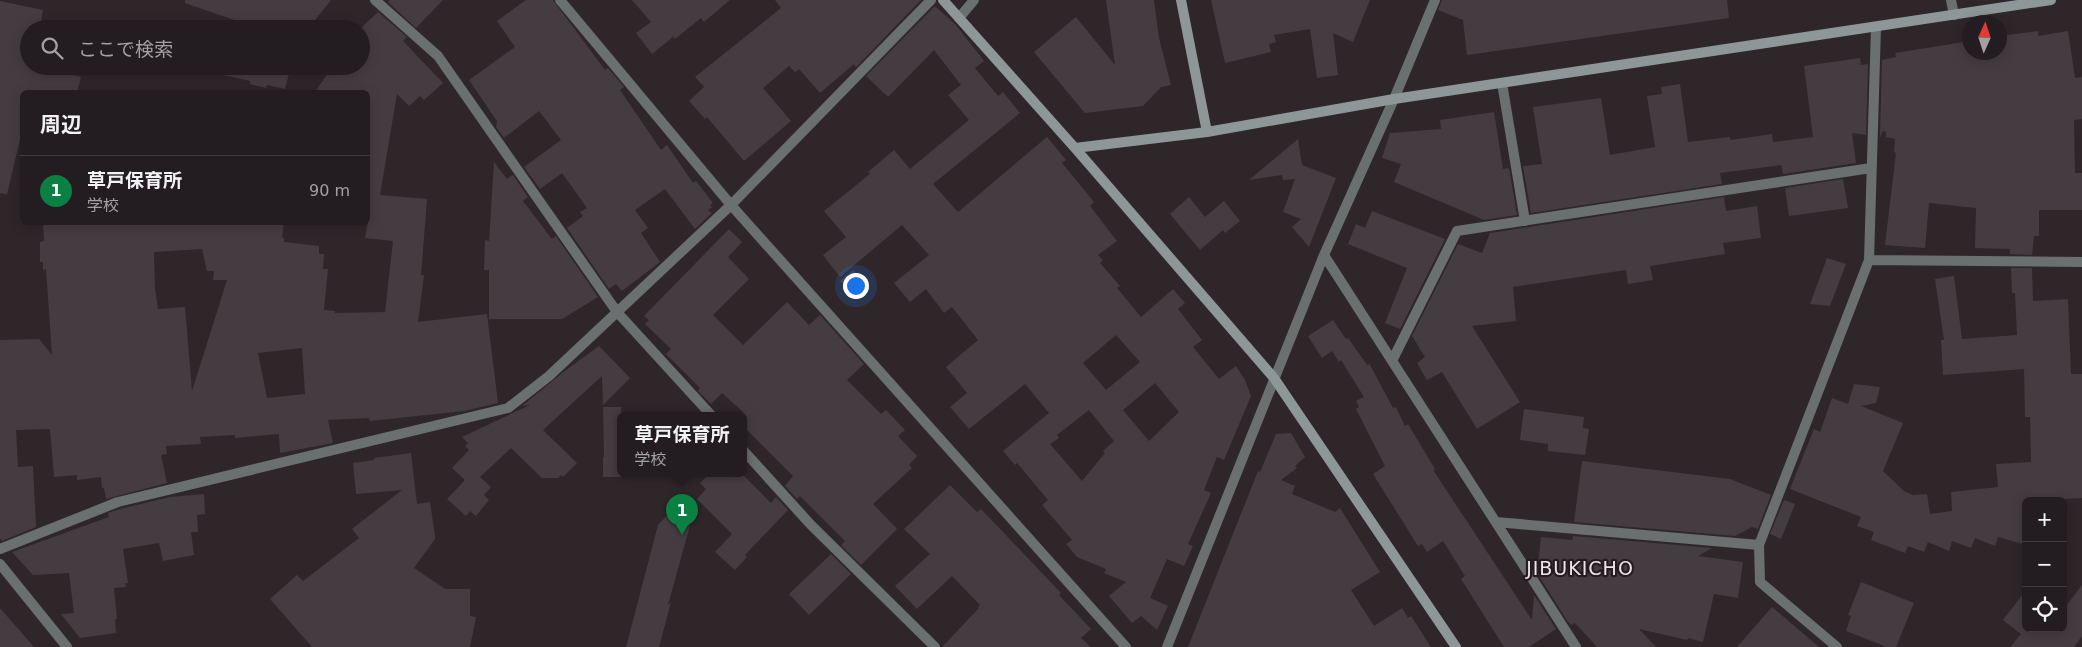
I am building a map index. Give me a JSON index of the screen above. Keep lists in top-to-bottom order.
{
  "districts": ["JIBUKICHO"],
  "north": "top",
  "page": {
    "search": "ここで検索",
    "heading": "周辺",
    "list": [
      {
        "mark": "1",
        "name": "草戸保育所",
        "note": "学校",
        "value": "90 m"
      }
    ],
    "popup": ["草戸保育所", "学校"],
    "pins": "1",
    "map_buttons": ["+", "−"]
  }
}
